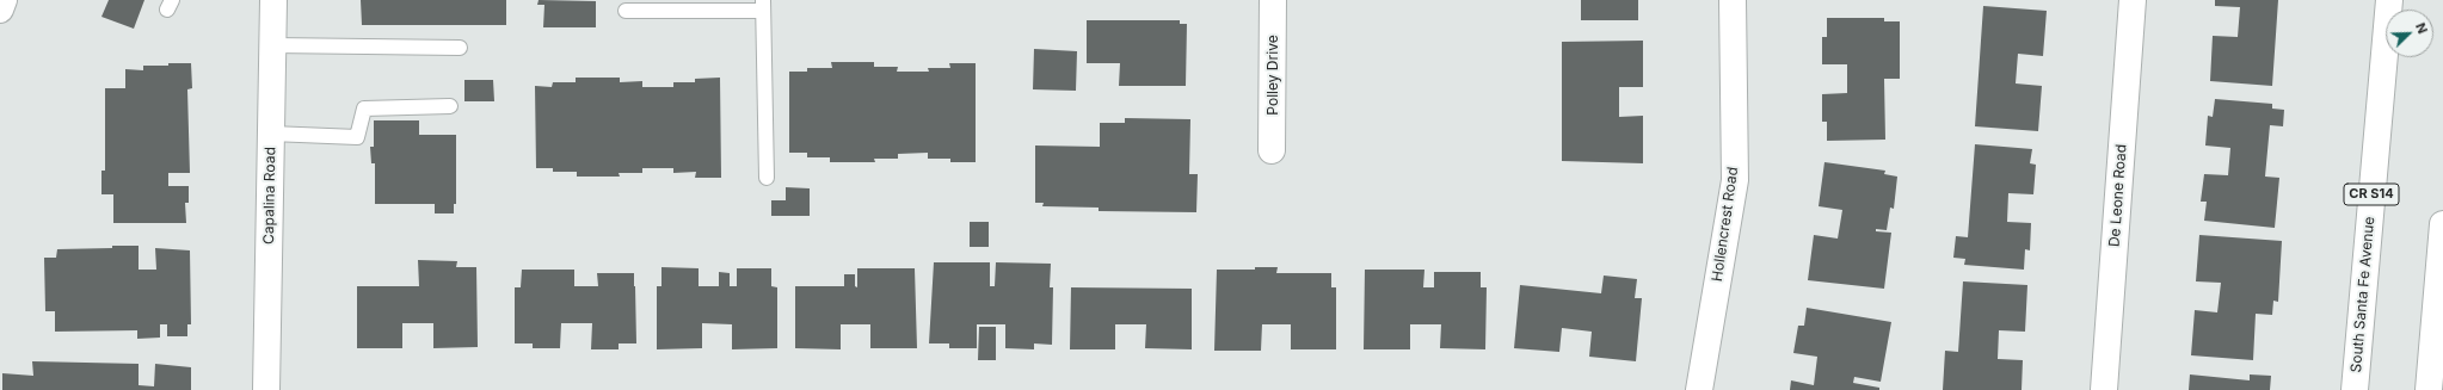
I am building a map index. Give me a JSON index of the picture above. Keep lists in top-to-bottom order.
{
  "streets": {
    "main road": [
      "Polley Drive",
      "CR S14",
      "Capalina Road",
      "De Leone Road",
      "Hollencrest Road",
      "South Santa Fe Avenue"
    ]
  },
  "north": "top right"
}
